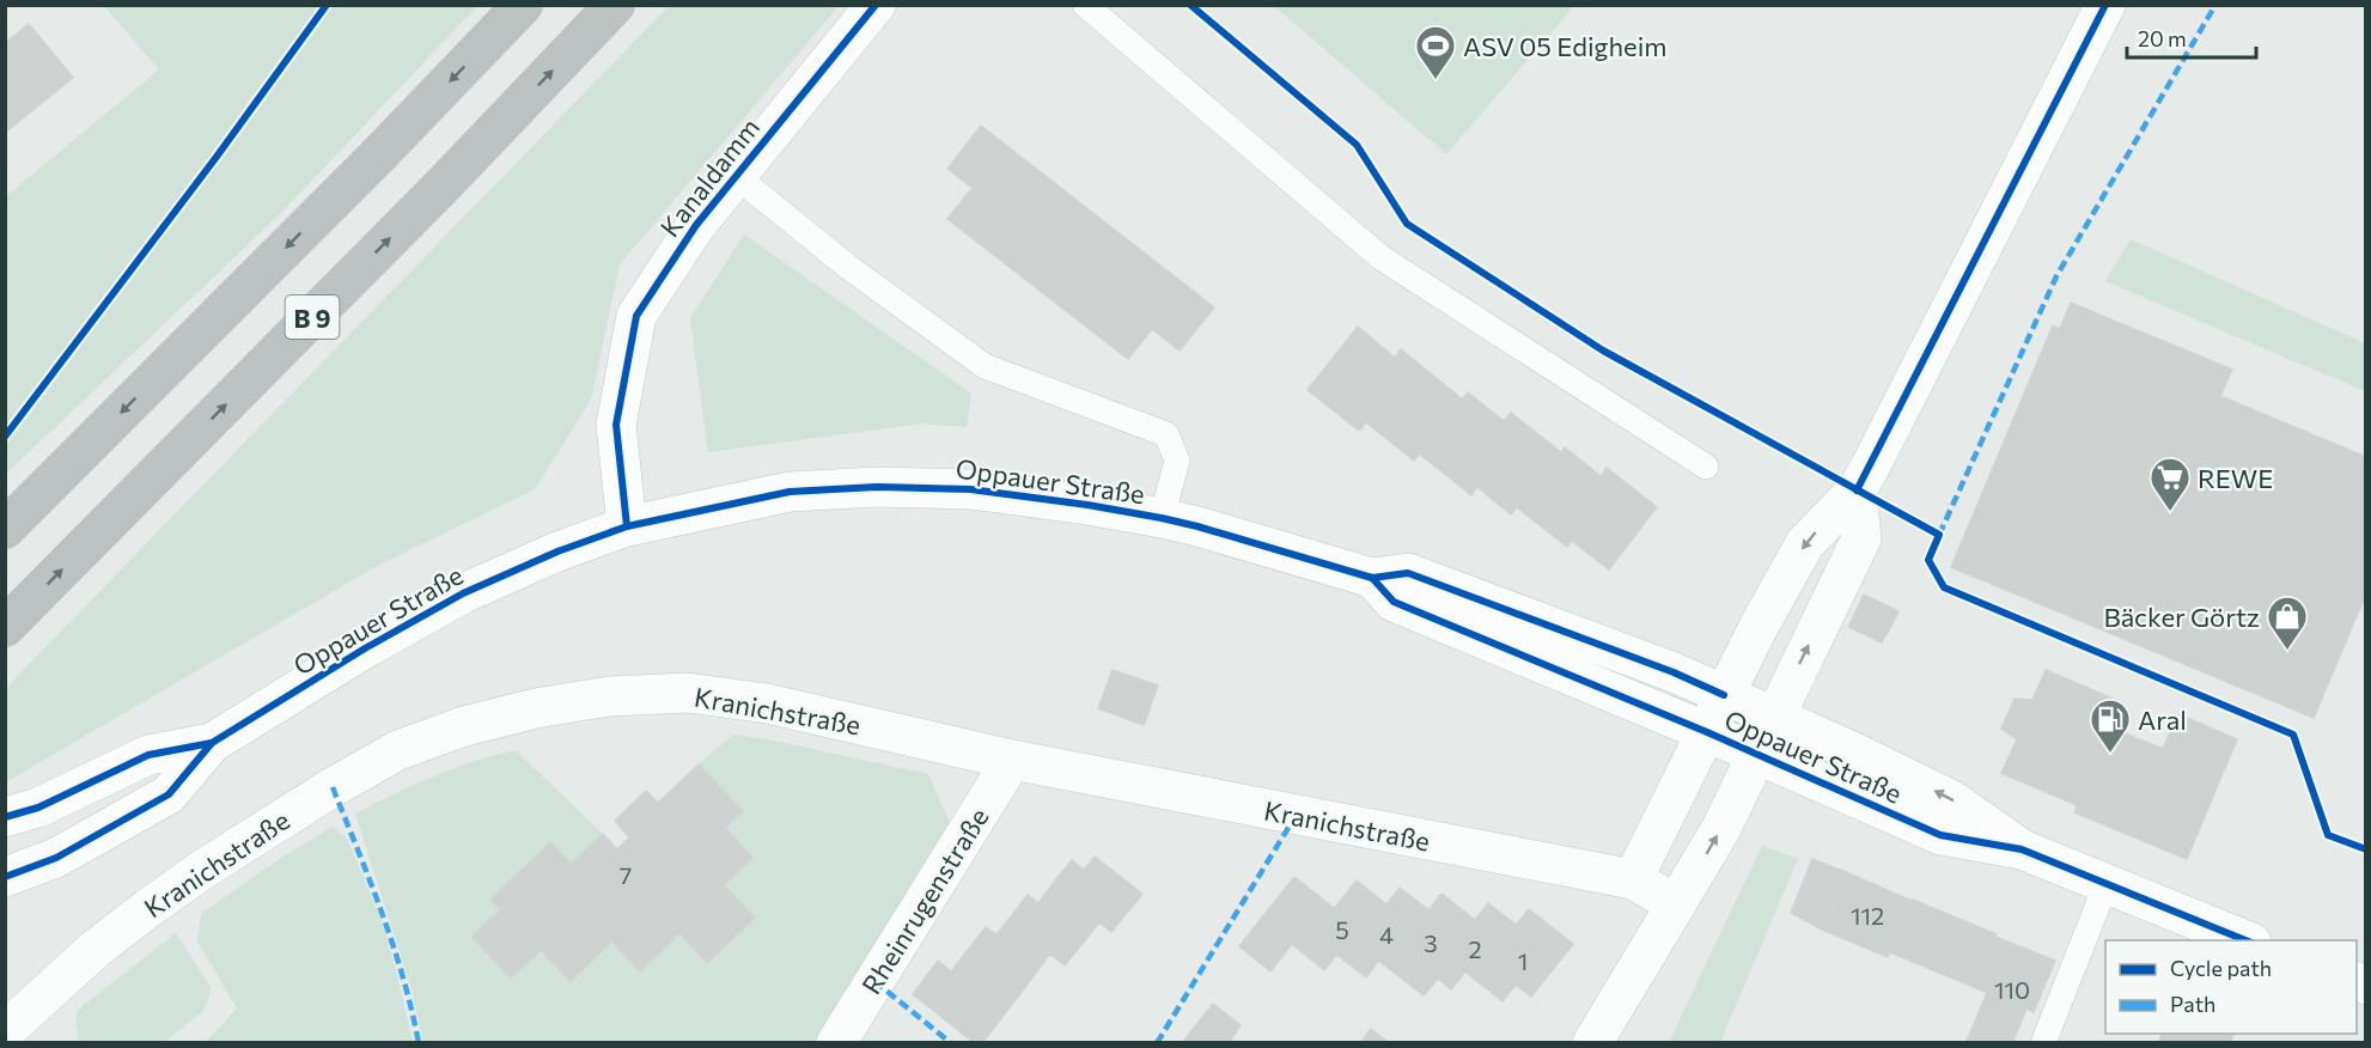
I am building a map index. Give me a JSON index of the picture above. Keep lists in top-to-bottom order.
{
  "streets": {
    "highway": ["B 9"],
    "street": [
      "Kanaldamm",
      "Oppauer Straße",
      "Kranichstraße",
      "Rheinrugenstraße"
    ]
  },
  "crossings": [
    ["Kanaldamm", "Oppauer Straße"],
    ["Kranichstraße", "Rheinrugenstraße"]
  ],
  "places": {
    "sports": ["ASV 05 Edigheim"],
    "supermarket": ["REWE"],
    "shop": ["Bäcker Görtz"],
    "fuel station": ["Aral"]
  },
  "house_numbers": [
    "7",
    "112",
    "5",
    "4",
    "3",
    "2",
    "1",
    "110"
  ],
  "legend": ["Cycle path", "Path"],
  "scale_bar": "20 m"
}
